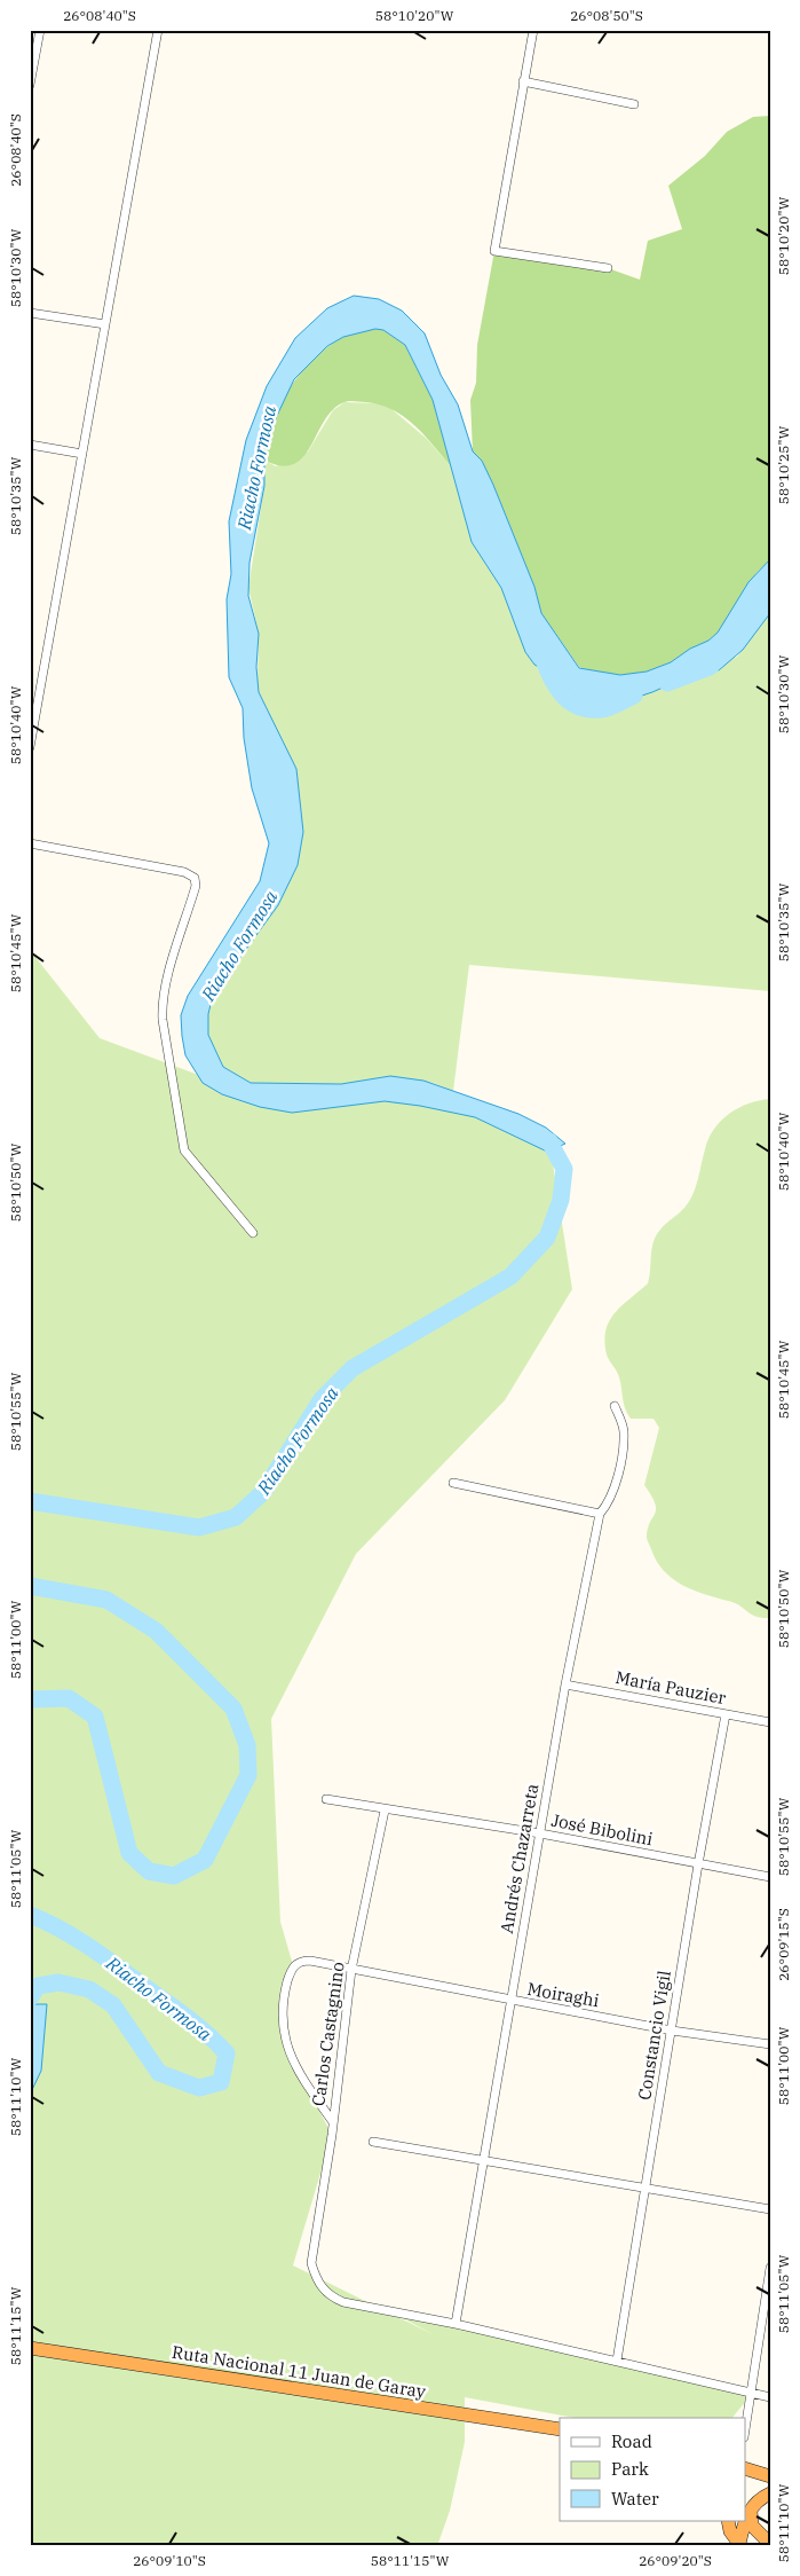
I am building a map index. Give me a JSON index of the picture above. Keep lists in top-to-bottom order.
{
  "streets": {
    "highway": ["Ruta Nacional 11 Juan de Garay"],
    "street": [
      "María Pauzier",
      "José Bibolini",
      "Andrés Chazarreta",
      "Moiraghi",
      "Carlos Castagnino",
      "Constancio Vigil"
    ]
  },
  "crossings": [
    ["María Pauzier", "Andrés Chazarreta"],
    ["María Pauzier", "Constancio Vigil"],
    ["José Bibolini", "Andrés Chazarreta"],
    ["José Bibolini", "Carlos Castagnino"],
    ["José Bibolini", "Constancio Vigil"],
    ["Andrés Chazarreta", "Moiraghi"],
    ["Andrés Chazarreta", "Carlos Castagnino"],
    ["Moiraghi", "Carlos Castagnino"],
    ["Moiraghi", "Constancio Vigil"]
  ],
  "water": ["Riacho Formosa"],
  "legend": ["Road", "Park", "Water"],
  "coordinates": [
    "26°08'40\"S",
    "58°10'20\"W",
    "26°08'50\"S",
    "58°10'30\"W",
    "58°10'25\"W",
    "58°10'35\"W",
    "58°10'40\"W",
    "58°10'45\"W",
    "58°10'50\"W",
    "58°10'55\"W",
    "58°11'00\"W",
    "58°11'05\"W",
    "26°09'15\"S",
    "58°11'10\"W",
    "58°11'15\"W",
    "26°09'10\"S",
    "26°09'20\"S"
  ]
}
